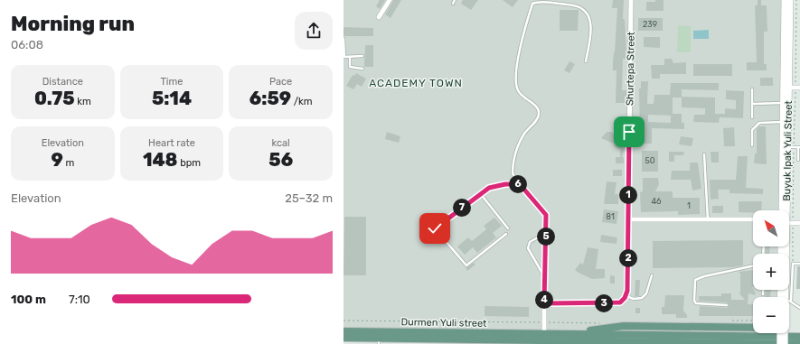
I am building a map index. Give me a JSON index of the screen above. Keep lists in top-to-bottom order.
{
  "streets": {
    "main road": ["Buyuk Ipak Yuli Street", "Durmen Yuli street"],
    "street": ["Shurtepa Street"]
  },
  "districts": ["ACADEMY TOWN"],
  "house_numbers": [
    "239",
    "50",
    "46",
    "1",
    "81"
  ],
  "north": "top left",
  "page": {
    "heading": ["Morning run", "06:08"],
    "stats": [
      ["Distance", "0.75 km"],
      ["Time", "5:14"],
      ["Pace", "6:59 /km"],
      ["Elevation", "9 m"],
      ["Heart rate", "148 bpm"],
      ["kcal", "56"]
    ],
    "pins": [
      "6",
      "1",
      "7",
      "5",
      "2",
      "4",
      "3"
    ],
    "chart": ["Elevation", "25–32 m"],
    "map_buttons": ["+", "−"],
    "list": [
      {
        "name": "100 m",
        "note": "7:10"
      }
    ]
  }
}
